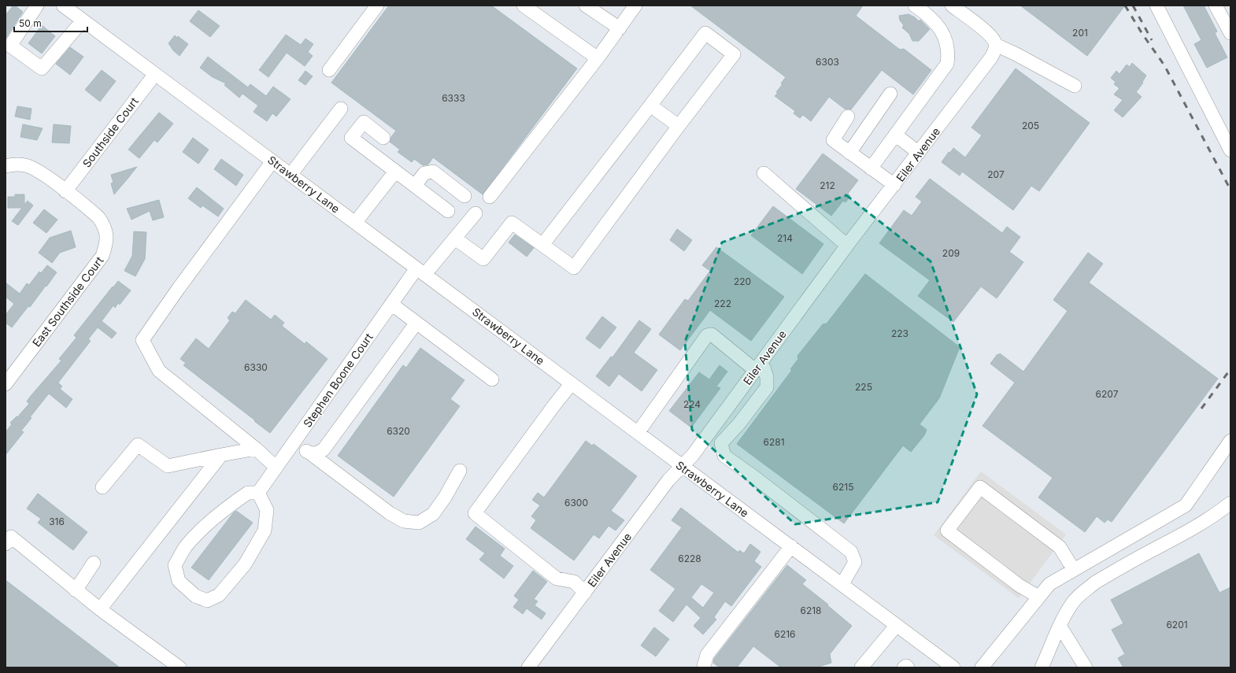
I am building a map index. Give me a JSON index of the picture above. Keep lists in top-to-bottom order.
{
  "streets": {
    "street": [
      "Southside Court",
      "Eiler Avenue",
      "Strawberry Lane",
      "East Southside Court",
      "Stephen Boone Court"
    ]
  },
  "crossings": [
    ["Southside Court", "Strawberry Lane"],
    ["Southside Court", "East Southside Court"],
    ["Eiler Avenue", "Strawberry Lane"],
    ["Strawberry Lane", "Stephen Boone Court"]
  ],
  "house_numbers": [
    "201",
    "6303",
    "6333",
    "205",
    "207",
    "212",
    "214",
    "209",
    "220",
    "222",
    "223",
    "6330",
    "225",
    "6207",
    "224",
    "6320",
    "6281",
    "6215",
    "6300",
    "316",
    "6228",
    "6218",
    "6201",
    "6216"
  ],
  "scale_bar": "50 m"
}
